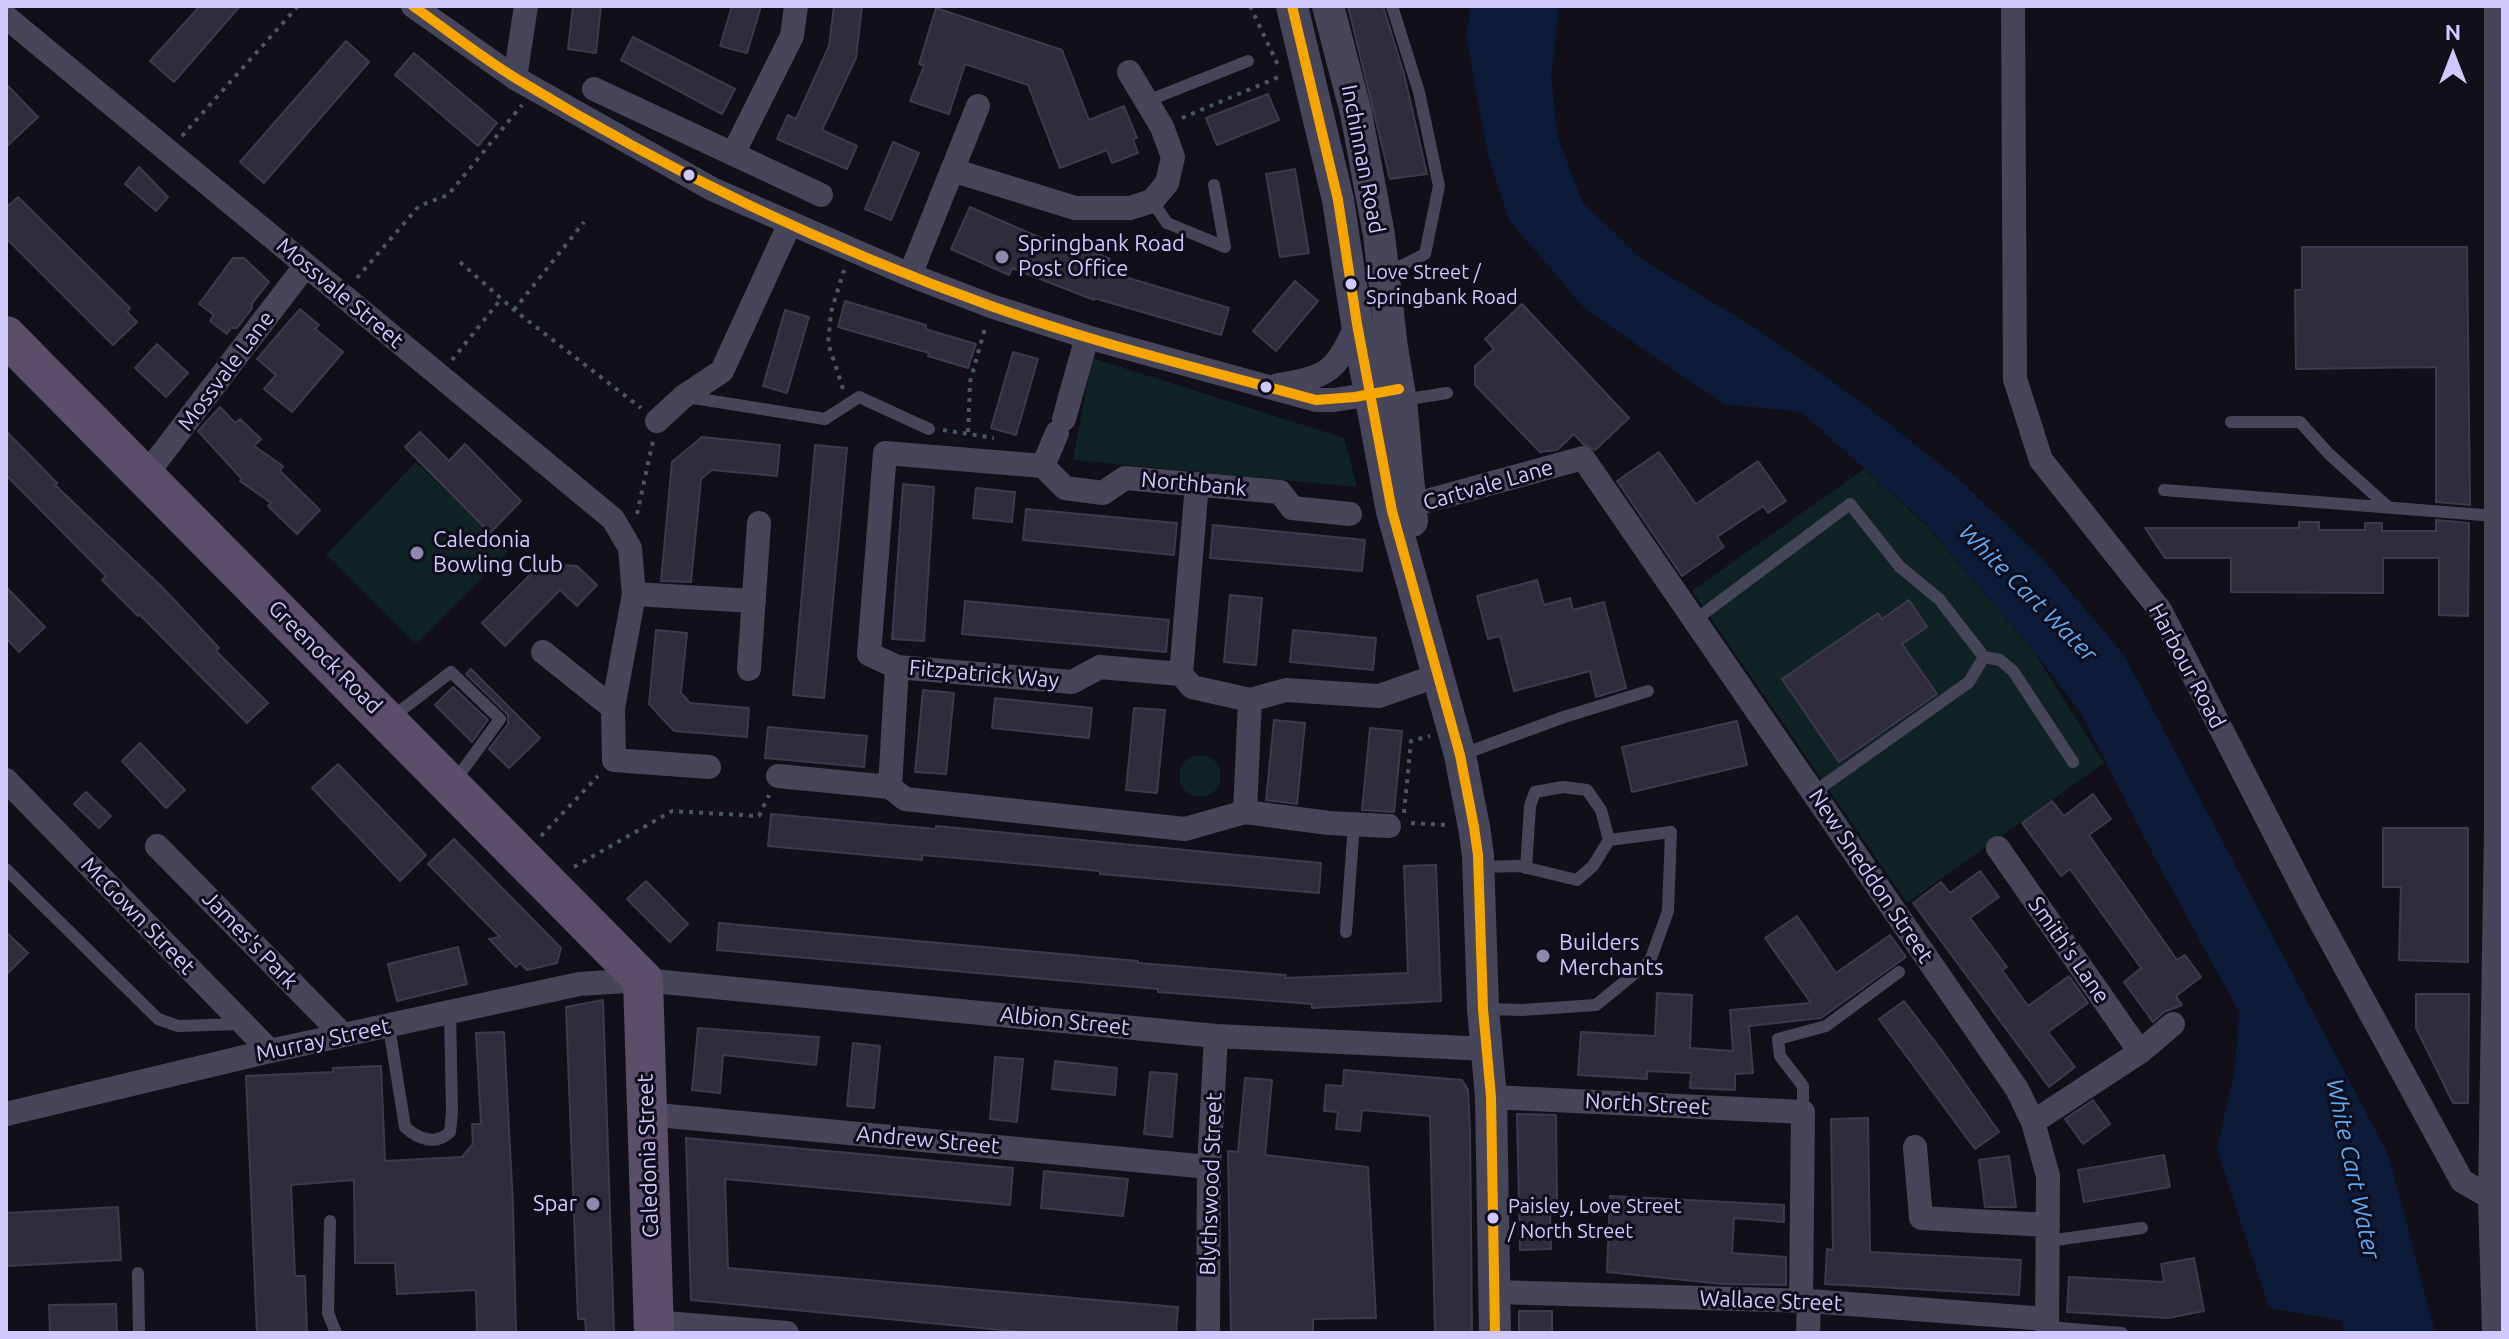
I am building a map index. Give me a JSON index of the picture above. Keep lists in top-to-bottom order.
{
  "streets": {
    "main road": ["Greenock Road", "Caledonia Street"],
    "street": [
      "Inchinnan Road",
      "Mossvale Street",
      "Mossvale Lane",
      "Northbank",
      "Cartvale Lane",
      "Harbour Road",
      "Fitzpatrick Way",
      "New Sneddon Street",
      "McGown Street",
      "James's Park",
      "Smith's Lane",
      "Albion Street",
      "Murray Street",
      "North Street",
      "Andrew Street",
      "Blythswood Street",
      "Wallace Street"
    ]
  },
  "crossings": [
    ["Inchinnan Road", "Cartvale Lane"],
    ["Inchinnan Road", "Fitzpatrick Way"],
    ["Inchinnan Road", "Albion Street"],
    ["Inchinnan Road", "North Street"],
    ["Inchinnan Road", "Wallace Street"],
    ["Mossvale Street", "Mossvale Lane"],
    ["Mossvale Lane", "Greenock Road"],
    ["Cartvale Lane", "New Sneddon Street"],
    ["Greenock Road", "Albion Street"],
    ["Greenock Road", "Murray Street"],
    ["Greenock Road", "Caledonia Street"],
    ["New Sneddon Street", "Wallace Street"],
    ["McGown Street", "Murray Street"],
    ["James's Park", "Murray Street"],
    ["Albion Street", "Murray Street"],
    ["Albion Street", "Caledonia Street"],
    ["Albion Street", "Blythswood Street"],
    ["Murray Street", "Caledonia Street"],
    ["Andrew Street", "Caledonia Street"],
    ["Andrew Street", "Blythswood Street"]
  ],
  "water": ["White Cart Water"],
  "places": [
    "Springbank Road Post Office",
    "Love Street / Springbank Road",
    "Caledonia Bowling Club",
    "Builders Merchants",
    "Spar",
    "Paisley, Love Street / North Street"
  ],
  "north": "top"
}
